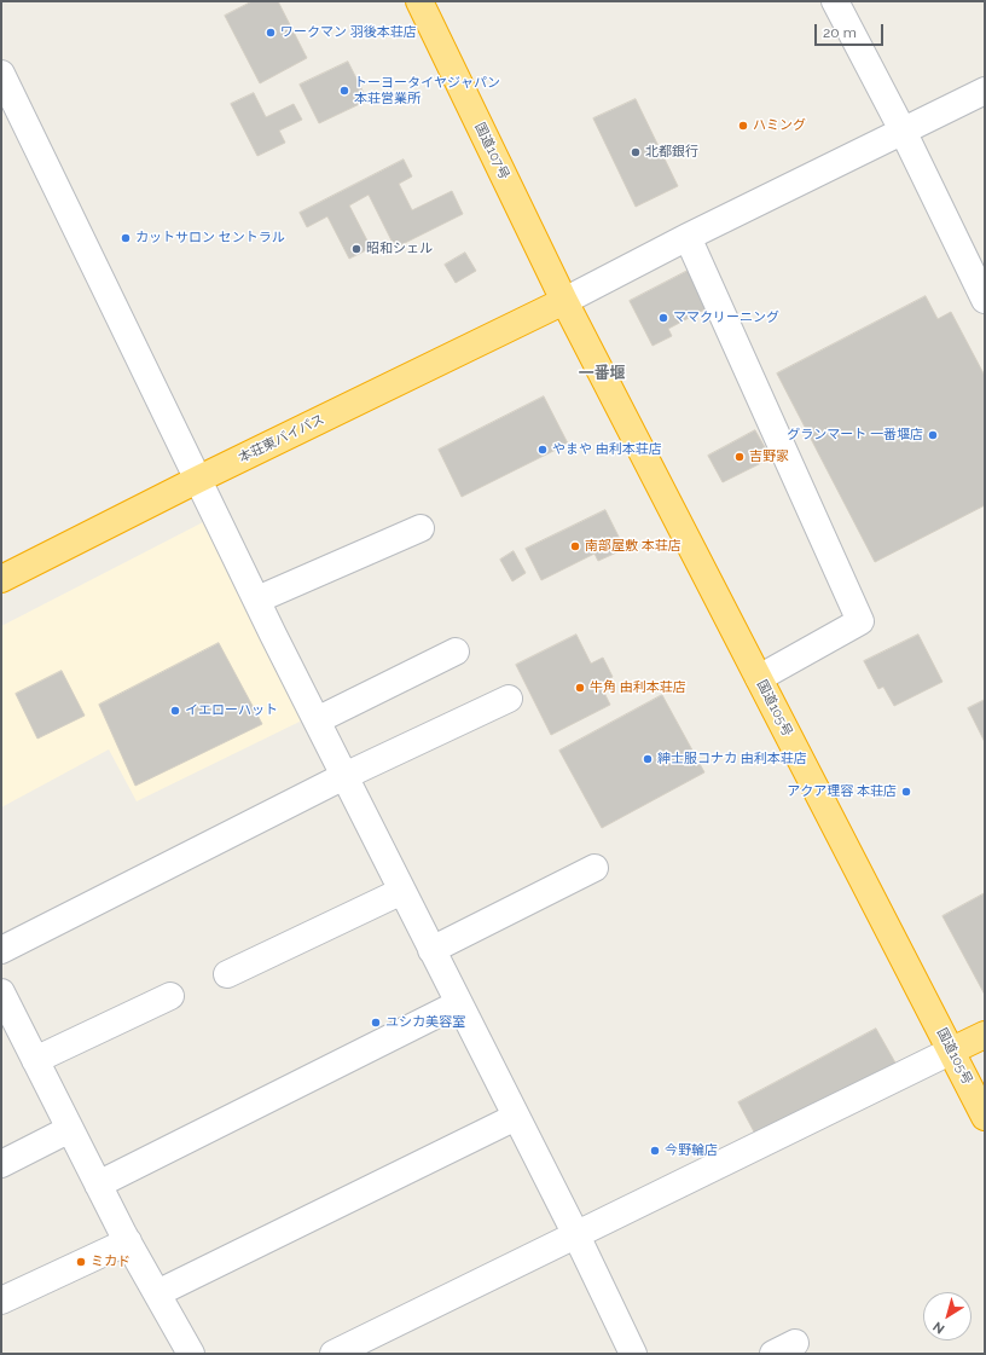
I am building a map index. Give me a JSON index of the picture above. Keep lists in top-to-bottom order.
{
  "streets": {
    "highway": ["国道107号", "本荘東バイパス", "国道105号"]
  },
  "crossings": [
    ["国道107号", "本荘東バイパス"],
    ["国道107号", "国道105号"],
    ["本荘東バイパス", "国道105号"]
  ],
  "districts": ["一番堰"],
  "places": [
    "ワークマン 羽後本荘店",
    "トーヨータイヤジャパン 本荘営業所",
    "ハミング",
    "北都銀行",
    "カットサロン セントラル",
    "昭和シェル",
    "ママクリーニング",
    "グランマート 一番堰店",
    "やまや 由利本荘店",
    "吉野家",
    "南部屋敷 本荘店",
    "牛角 由利本荘店",
    "イエローハット",
    "紳士服コナカ 由利本荘店",
    "アクア理容 本荘店",
    "ユシカ美容室",
    "今野輪店",
    "ミカド"
  ],
  "scale_bar": "20 m",
  "north": "bottom left"
}
